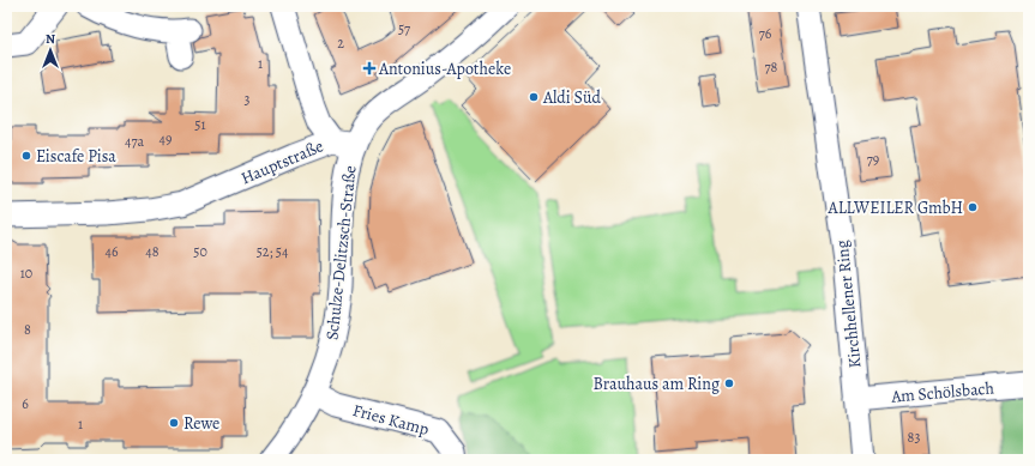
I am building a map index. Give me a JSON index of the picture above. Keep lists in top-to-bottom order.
{
  "streets": {
    "street": [
      "Hauptstraße",
      "Schulze-Delitzsch-Straße",
      "Kirchhellener Ring",
      "Am Schölsbach",
      "Fries Kamp"
    ]
  },
  "crossings": [
    ["Hauptstraße", "Schulze-Delitzsch-Straße"],
    ["Schulze-Delitzsch-Straße", "Fries Kamp"],
    ["Kirchhellener Ring", "Am Schölsbach"]
  ],
  "places": {
    "health": ["Antonius-Apotheke"],
    "other": [
      "Aldi Süd",
      "Eiscafe Pisa",
      "ALLWEILER GmbH",
      "Brauhaus am Ring",
      "Rewe"
    ]
  },
  "house_numbers": [
    "57",
    "76",
    "2",
    "1",
    "78",
    "3",
    "51",
    "49",
    "47a",
    "79",
    "46",
    "48",
    "50",
    "52; 54",
    "10",
    "8",
    "6",
    "1",
    "83"
  ],
  "north": "top"
}
